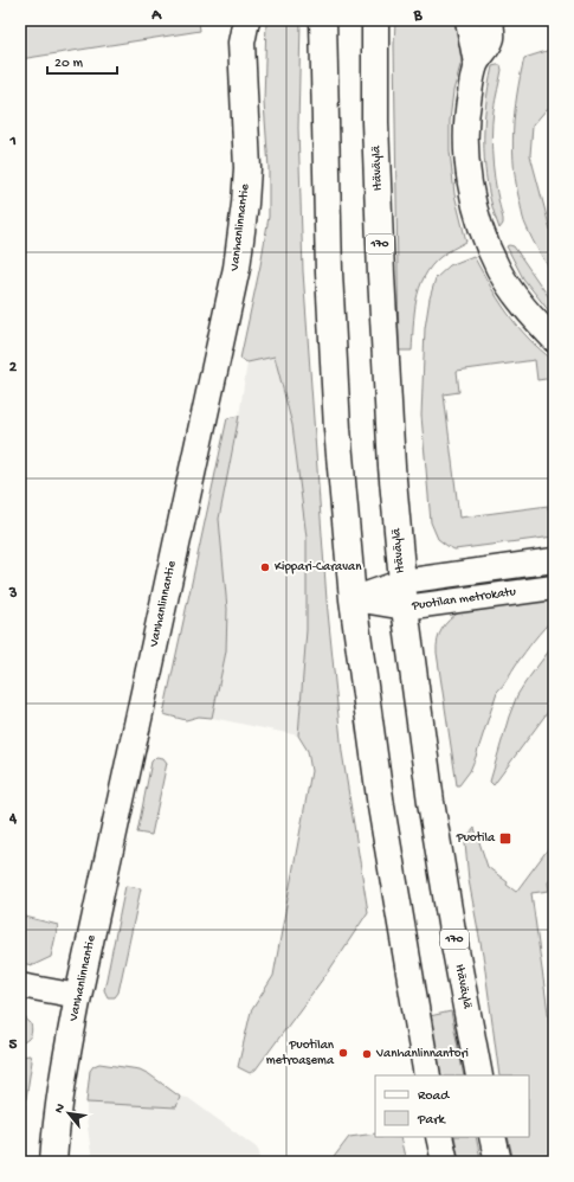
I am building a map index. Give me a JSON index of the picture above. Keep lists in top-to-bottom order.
{
  "streets": {
    "main road": ["Itäväylä", "Vanhanlinnantie", "170"],
    "street": ["Puotilan metrokatu"]
  },
  "crossings": [
    ["Itäväylä", "Puotilan metrokatu"]
  ],
  "places": {
    "other": ["Kippari-Caravan", "Puotilan metroasema", "Vanhanlinnantori"],
    "transit": ["Puotila"]
  },
  "legend": ["Road", "Park"],
  "scale_bar": "20 m",
  "north": "top left",
  "grid": {
    "columns": ["A", "B"],
    "rows": [
      "1",
      "2",
      "3",
      "4",
      "5"
    ]
  }
}
